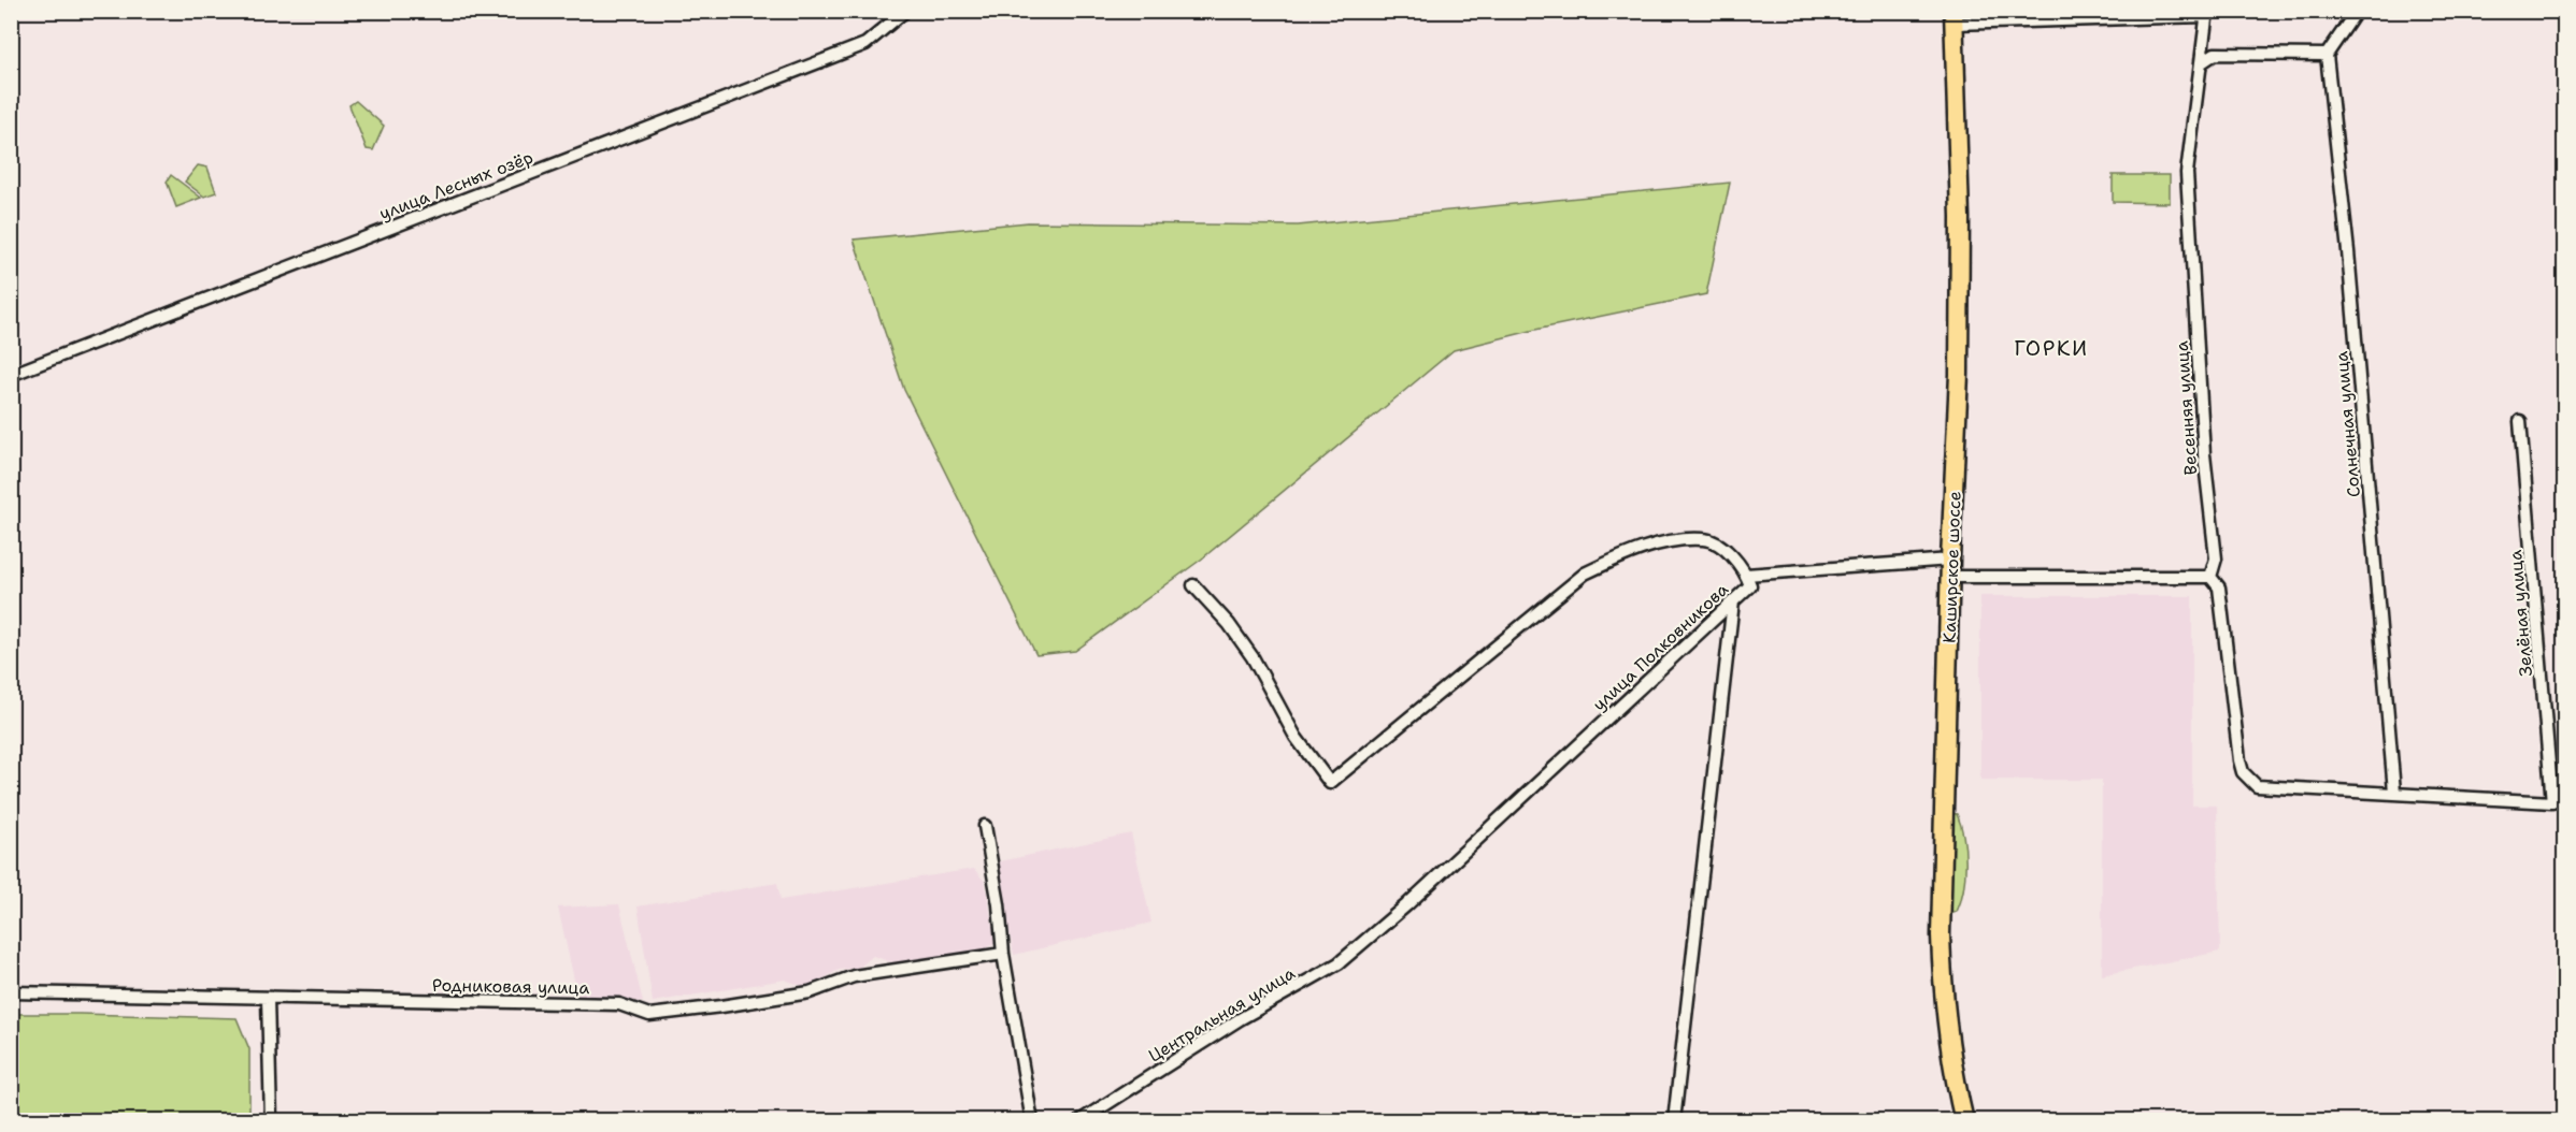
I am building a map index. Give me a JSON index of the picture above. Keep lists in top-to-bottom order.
{
  "streets": {
    "main road": ["Каширское шоссе"],
    "street": [
      "улица Лесных озёр",
      "Весенняя улица",
      "Солнечная улица",
      "Зелёная улица",
      "улица Полковникова",
      "Родниковая улица",
      "Центральная улица"
    ]
  },
  "crossings": [
    ["Весенняя улица", "Солнечная улица"],
    ["Весенняя улица", "Зелёная улица"],
    ["Солнечная улица", "Зелёная улица"],
    ["улица Полковникова", "Центральная улица"]
  ],
  "districts": ["ГОРКИ"]
}
